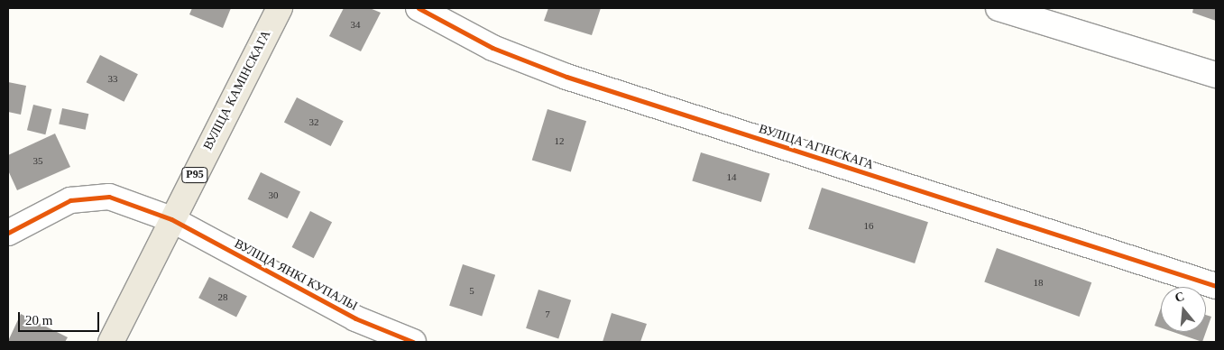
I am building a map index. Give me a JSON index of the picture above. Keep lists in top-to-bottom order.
{
  "streets": {
    "main road": ["ВУЛІЦА КАМІНСКАГА", "Р95"],
    "street": ["ВУЛІЦА АГІНСКАГА", "ВУЛІЦА ЯНКІ КУПАЛЫ"]
  },
  "crossings": [
    ["ВУЛІЦА КАМІНСКАГА", "ВУЛІЦА ЯНКІ КУПАЛЫ"]
  ],
  "house_numbers": [
    "34",
    "33",
    "32",
    "12",
    "35",
    "14",
    "30",
    "16",
    "18",
    "5",
    "28",
    "7"
  ],
  "scale_bar": "20 m",
  "north": "top"
}
